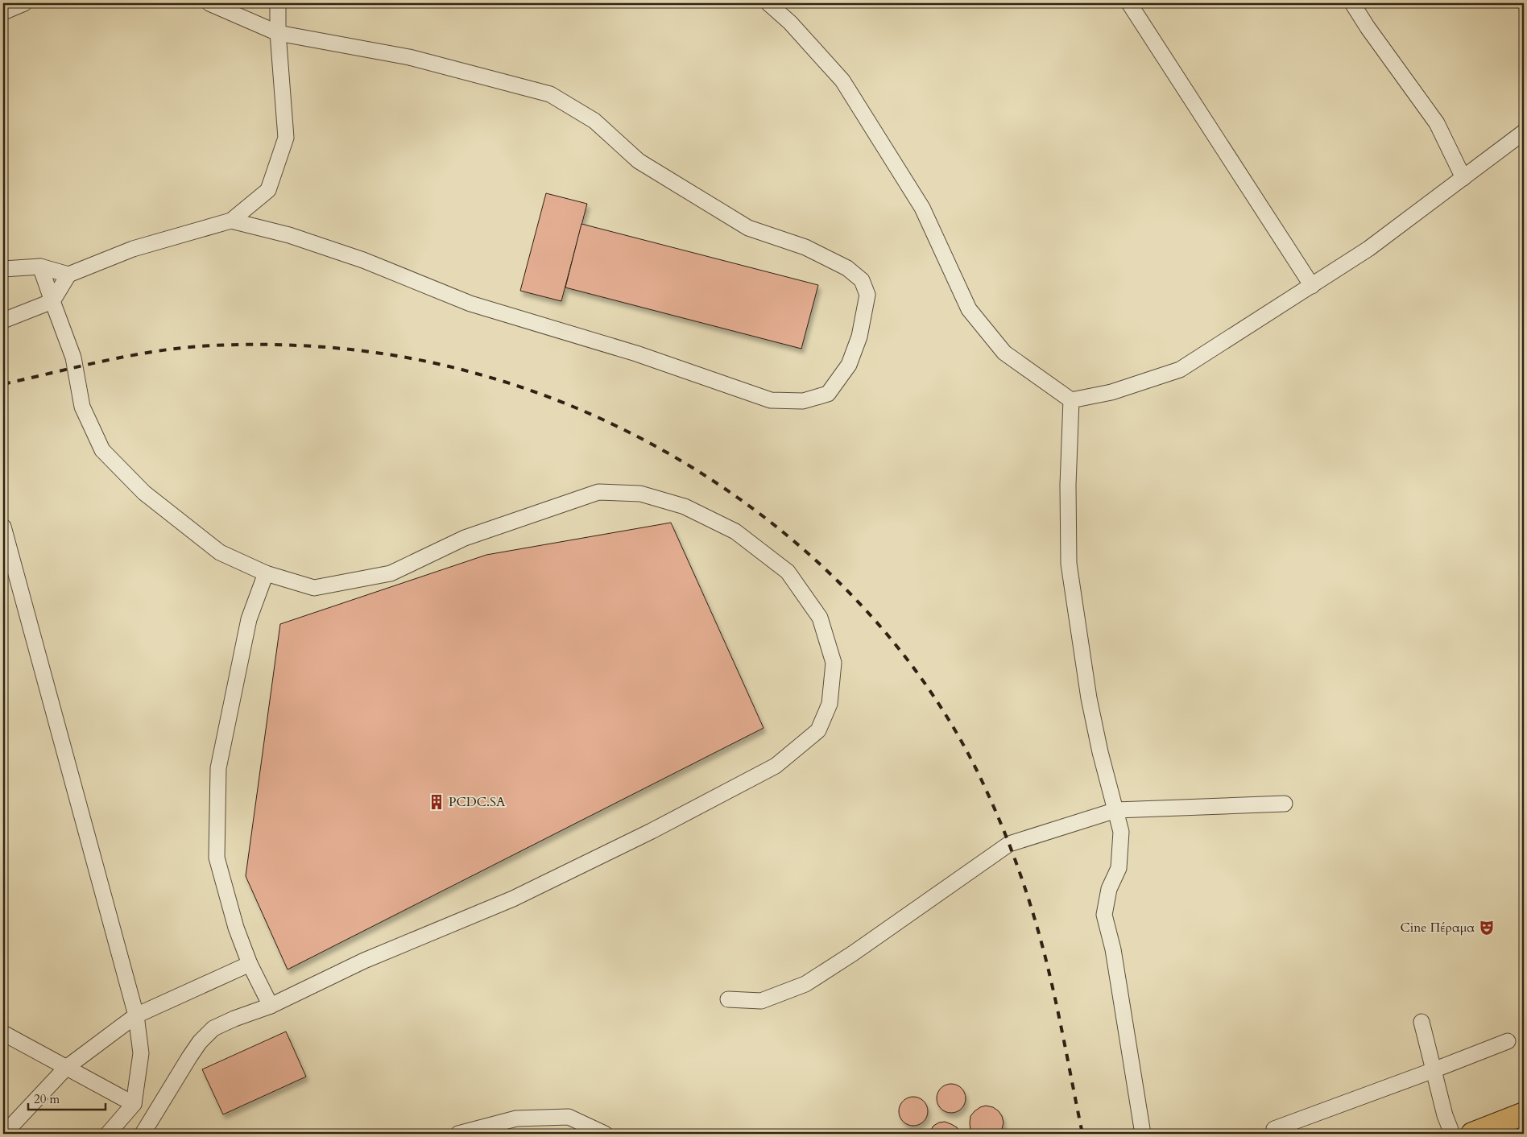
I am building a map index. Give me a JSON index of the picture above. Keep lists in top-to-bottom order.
{
  "places": {
    "building": ["PCDC.SA"],
    "theatre": ["Cine Πέραμα"]
  },
  "scale_bar": "20 m"
}
